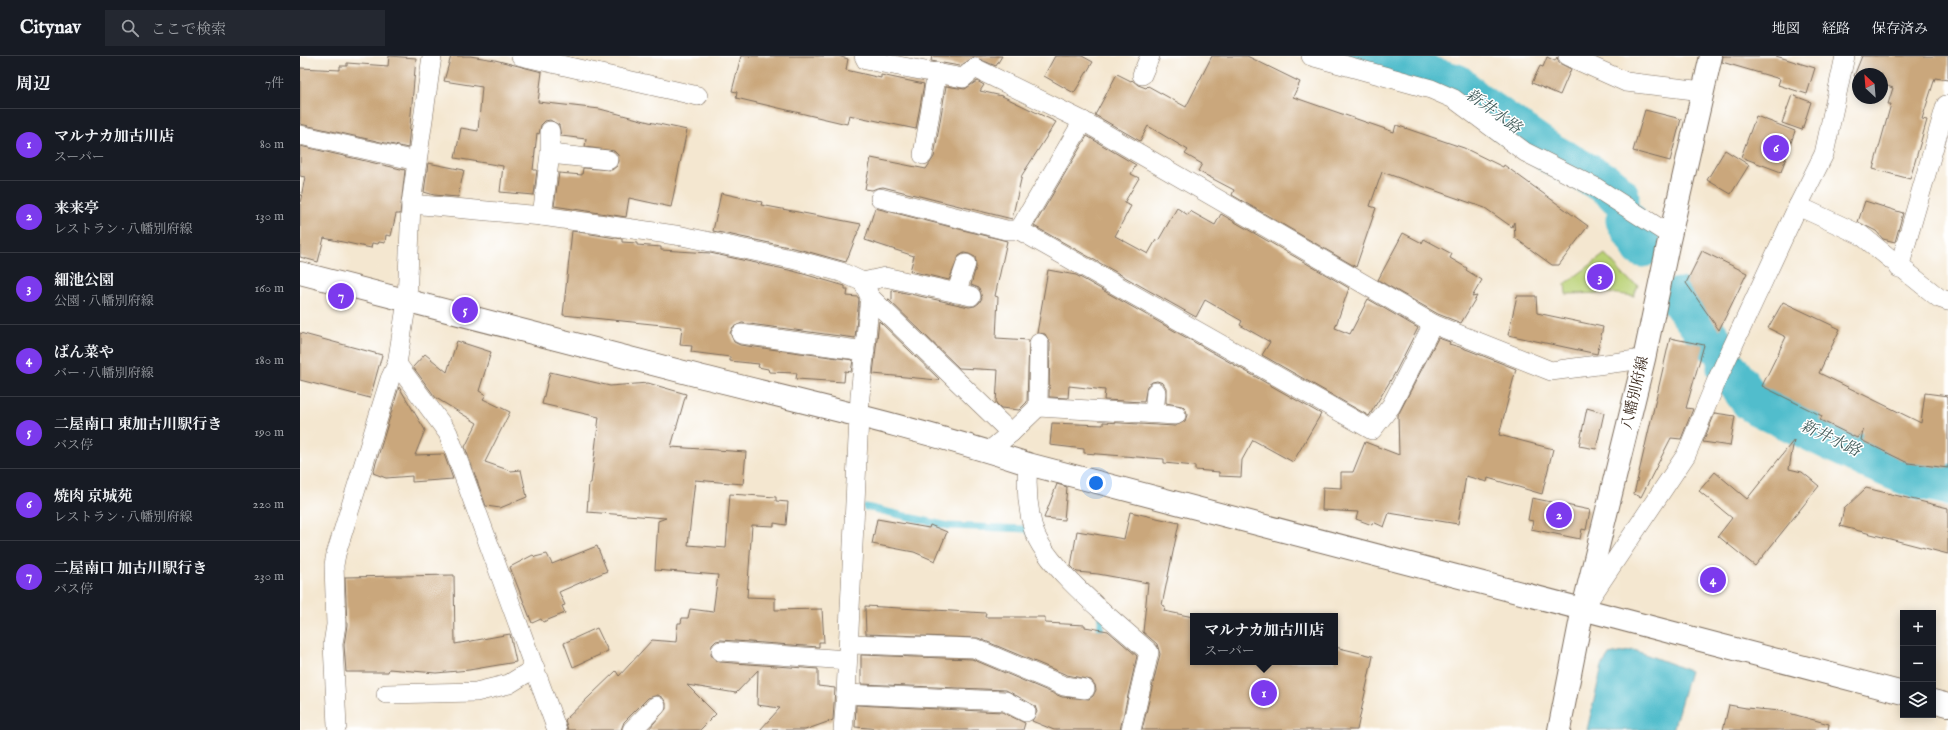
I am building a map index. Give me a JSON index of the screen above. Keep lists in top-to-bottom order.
{
  "streets": {
    "street": ["八幡別府線"]
  },
  "water": ["新井水路"],
  "north": "top left",
  "page": {
    "header": "Citynav",
    "search": "ここで検索",
    "nav": ["地図", "経路", "保存済み"],
    "heading": ["周辺", "7件"],
    "list": [
      {
        "mark": "1",
        "name": "マルナカ加古川店",
        "note": "スーパー",
        "value": "80 m"
      },
      {
        "mark": "2",
        "name": "来来亭",
        "note": "レストラン · 八幡別府線",
        "value": "130 m"
      },
      {
        "mark": "3",
        "name": "細池公園",
        "note": "公園 · 八幡別府線",
        "value": "160 m"
      },
      {
        "mark": "4",
        "name": "ばん菜や",
        "note": "バー · 八幡別府線",
        "value": "180 m"
      },
      {
        "mark": "5",
        "name": "二屋南口 東加古川駅行き",
        "note": "バス停",
        "value": "190 m"
      },
      {
        "mark": "6",
        "name": "焼肉 京城苑",
        "note": "レストラン · 八幡別府線",
        "value": "220 m"
      },
      {
        "mark": "7",
        "name": "二屋南口 加古川駅行き",
        "note": "バス停",
        "value": "230 m"
      }
    ],
    "pins": [
      "6",
      "3",
      "7",
      "5",
      "2",
      "4",
      "1"
    ],
    "map_buttons": ["+", "−"],
    "popup": ["マルナカ加古川店", "スーパー"]
  }
}
